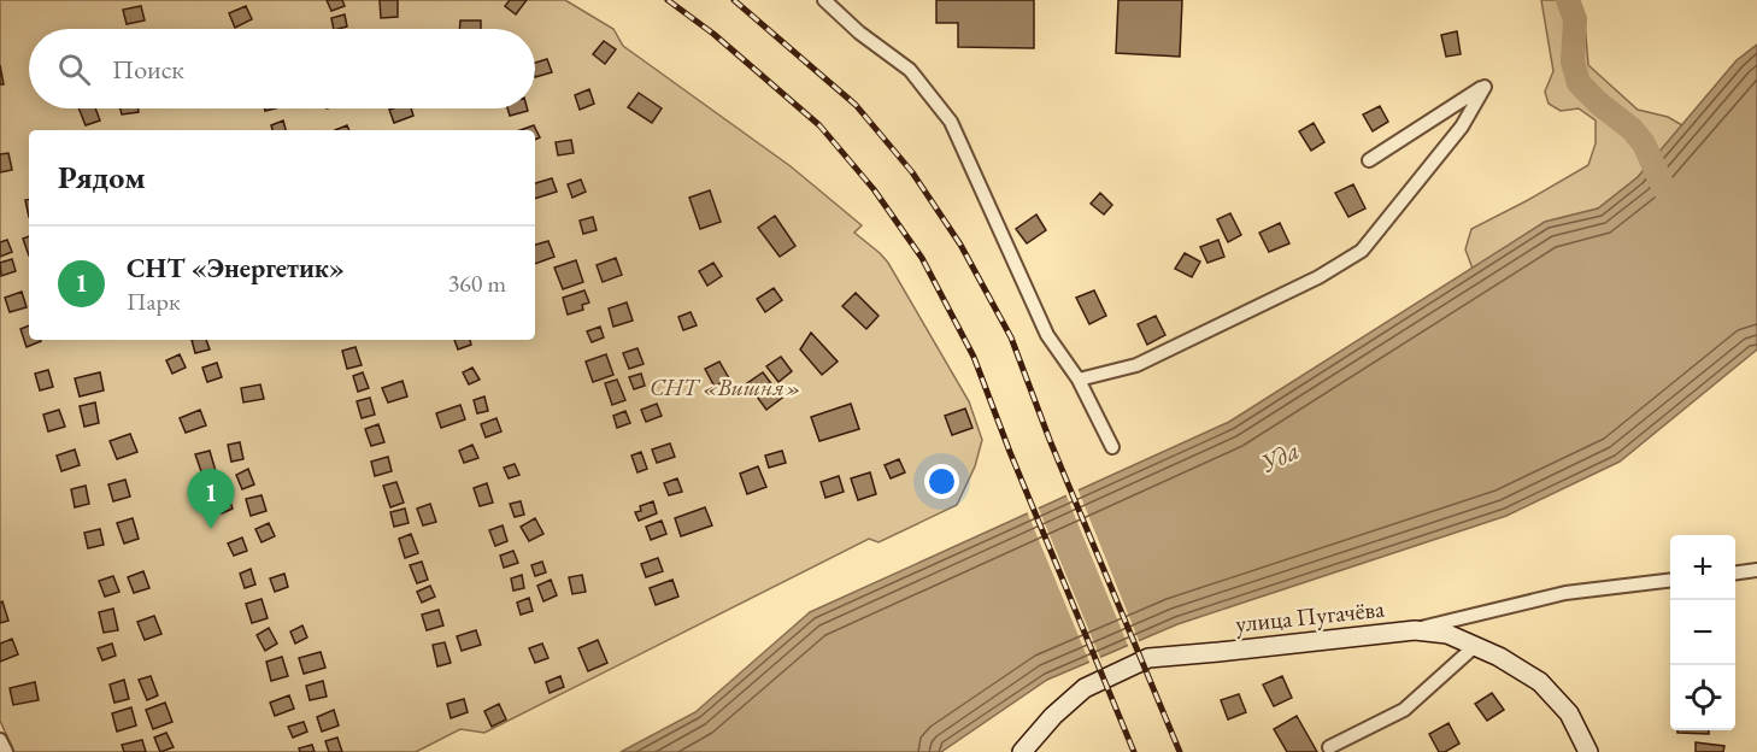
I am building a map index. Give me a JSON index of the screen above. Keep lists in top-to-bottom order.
{
  "streets": {
    "street": ["улица Пугачёва"]
  },
  "water": ["Уда"],
  "parks": ["СНТ «Вишня»"],
  "page": {
    "search": "Поиск",
    "heading": "Рядом",
    "list": [
      {
        "mark": "1",
        "name": "СНТ «Энергетик»",
        "note": "Парк",
        "value": "360 m"
      }
    ],
    "pins": "1",
    "map_buttons": ["+", "−"]
  }
}
